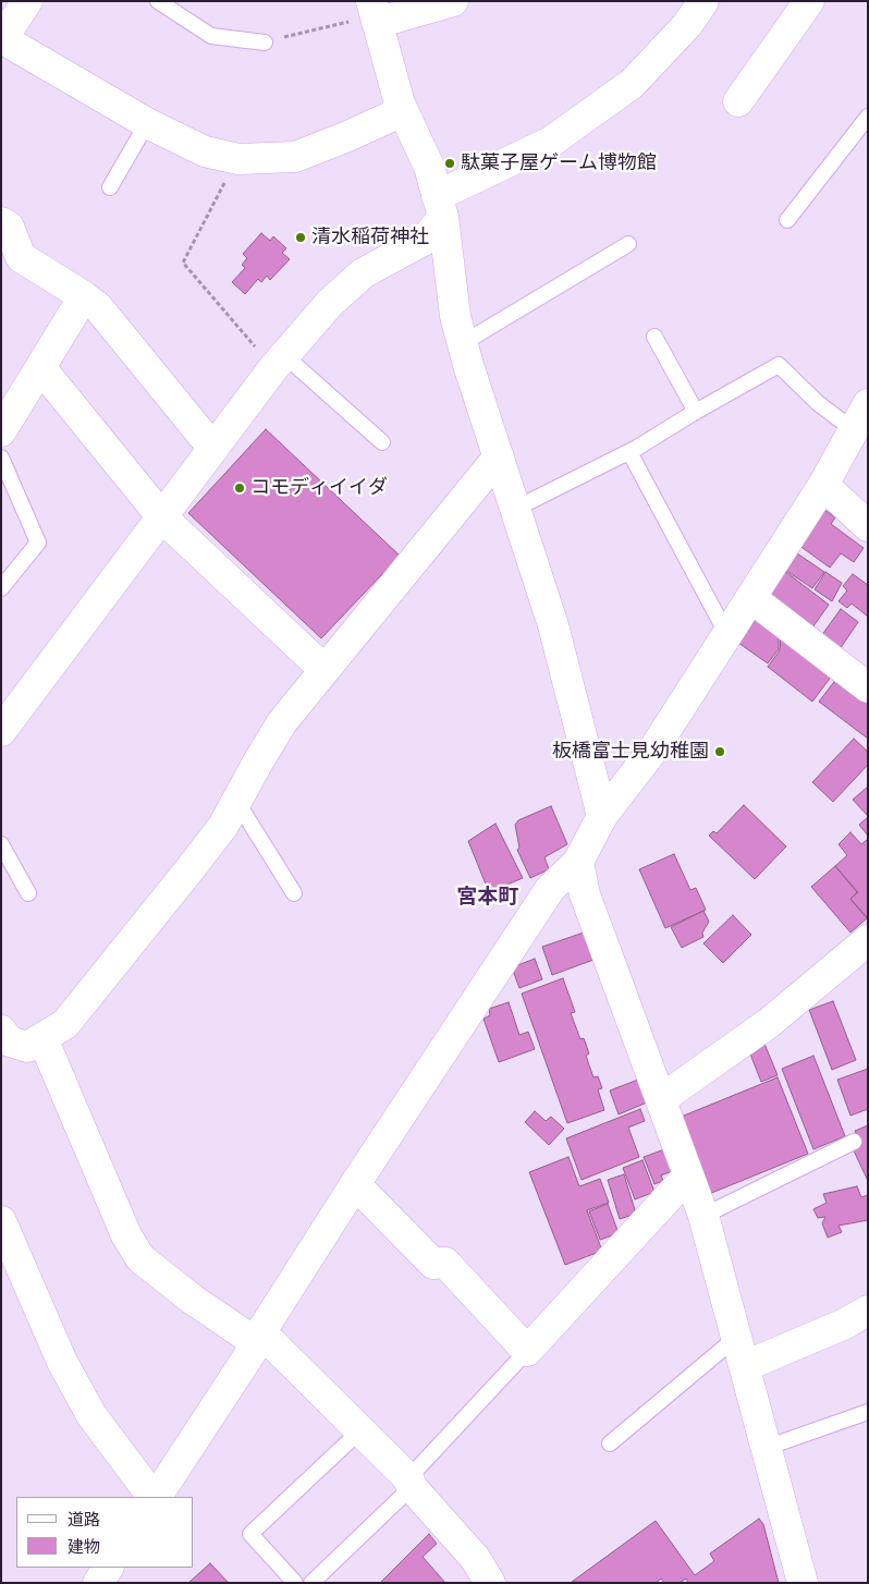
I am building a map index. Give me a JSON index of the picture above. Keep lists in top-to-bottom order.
{
  "districts": ["宮本町"],
  "places": [
    "駄菓子屋ゲーム博物館",
    "清水稲荷神社",
    "コモディイイダ",
    "板橋富士見幼稚園"
  ],
  "legend": ["道路", "建物"]
}
